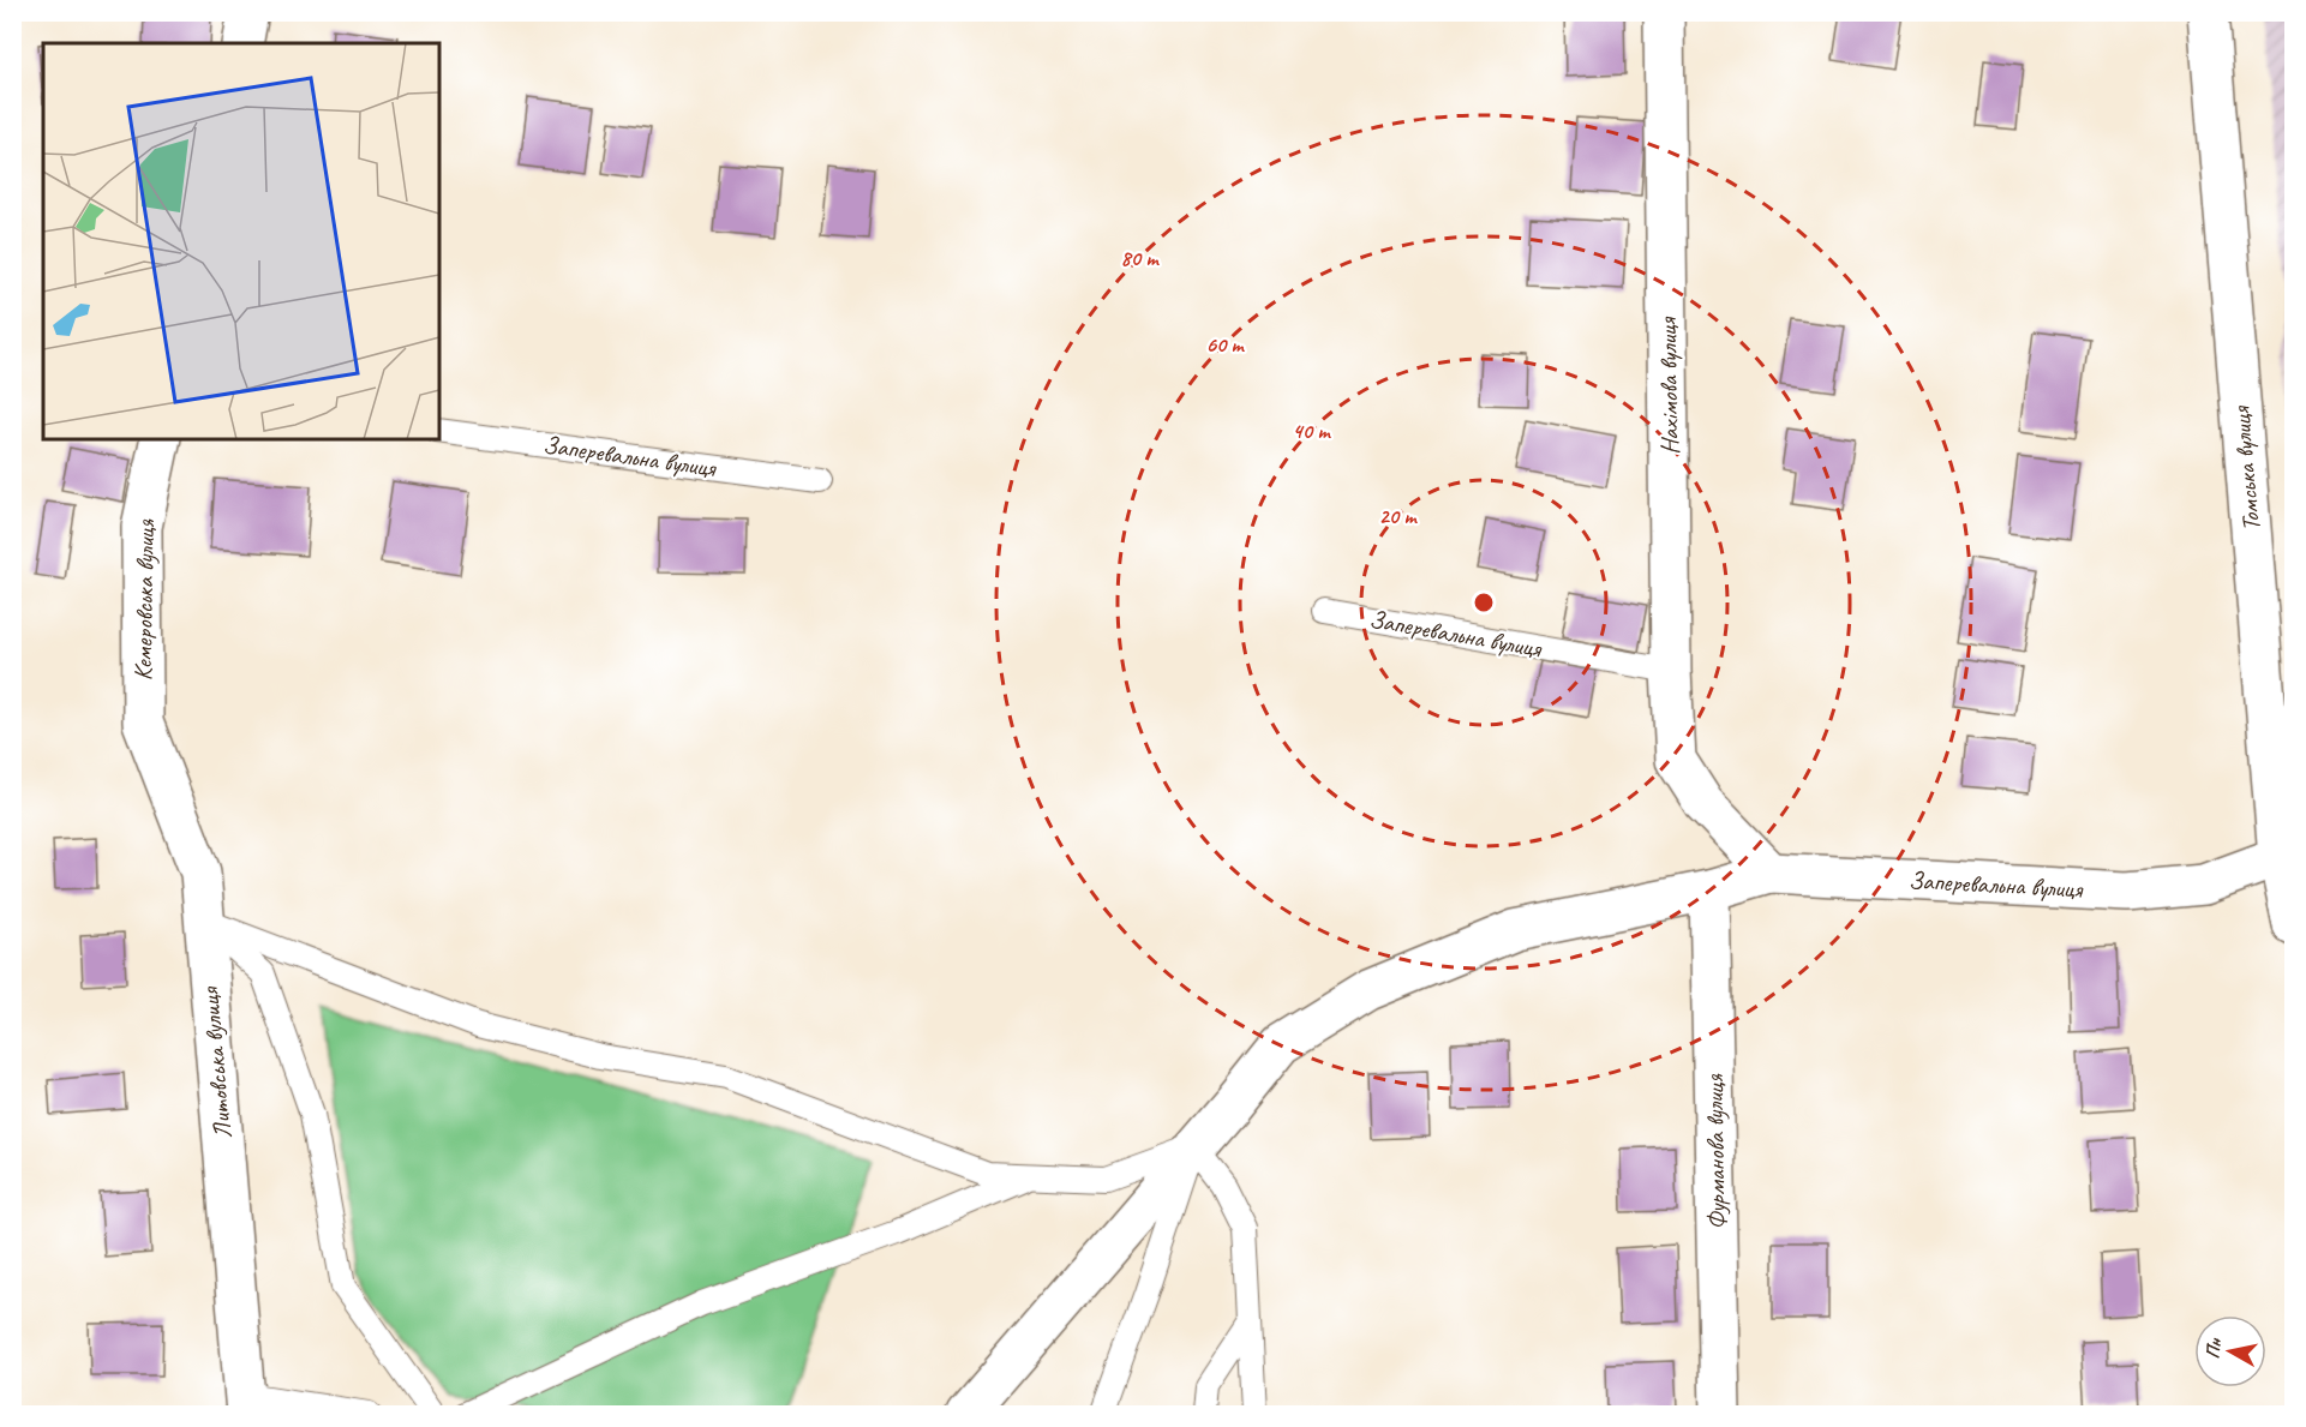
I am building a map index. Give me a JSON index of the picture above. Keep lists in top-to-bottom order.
{
  "streets": {
    "street": [
      "Нахімова вулиця",
      "Заперевальна вулиця",
      "Томська вулиця",
      "Кемеровська вулиця",
      "Литовська вулиця",
      "Фурманова вулиця"
    ]
  },
  "crossings": [
    ["Нахімова вулиця", "Заперевальна вулиця"],
    ["Заперевальна вулиця", "Томська вулиця"],
    ["Заперевальна вулиця", "Фурманова вулиця"],
    ["Кемеровська вулиця", "Литовська вулиця"]
  ],
  "north": "left",
  "rings": [
    "80 m",
    "60 m",
    "40 m",
    "20 m"
  ]
}
